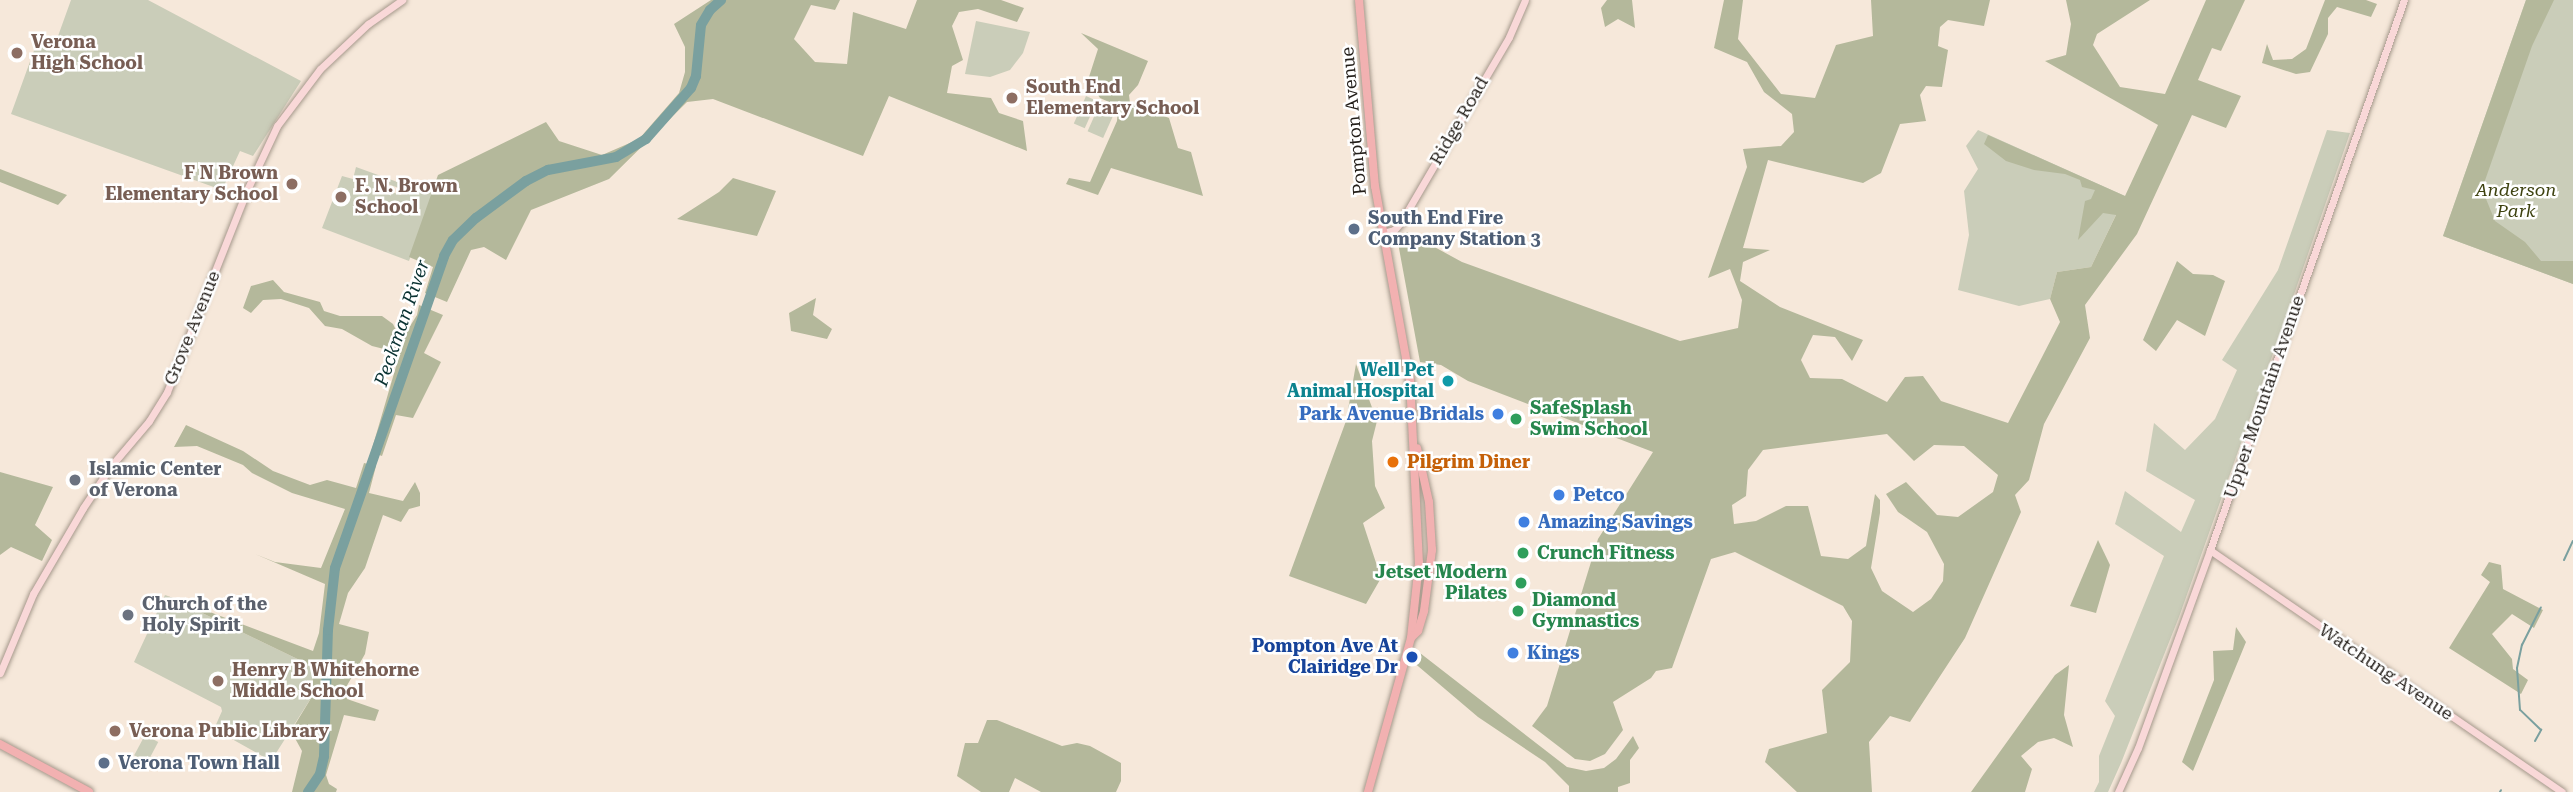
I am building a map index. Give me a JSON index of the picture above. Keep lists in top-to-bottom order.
{
  "streets": {
    "main road": ["Pompton Avenue"],
    "street": [
      "Ridge Road",
      "Grove Avenue",
      "Upper Mountain Avenue",
      "Watchung Avenue"
    ]
  },
  "crossings": [
    ["Pompton Avenue", "Ridge Road"],
    ["Upper Mountain Avenue", "Watchung Avenue"]
  ],
  "water": ["Peckman River"],
  "parks": ["Anderson Park"],
  "places": [
    "Verona High School",
    "South End Elementary School",
    "F N Brown Elementary School",
    "F. N. Brown School",
    "South End Fire Company Station 3",
    "Well Pet Animal Hospital",
    "Park Avenue Bridals",
    "SafeSplash Swim School",
    "Pilgrim Diner",
    "Islamic Center of Verona",
    "Petco",
    "Amazing Savings",
    "Crunch Fitness",
    "Jetset Modern Pilates",
    "Diamond Gymnastics",
    "Church of the Holy Spirit",
    "Kings",
    "Pompton Ave At Clairidge Dr",
    "Henry B Whitehorne Middle School",
    "Verona Public Library",
    "Verona Town Hall"
  ]
}
